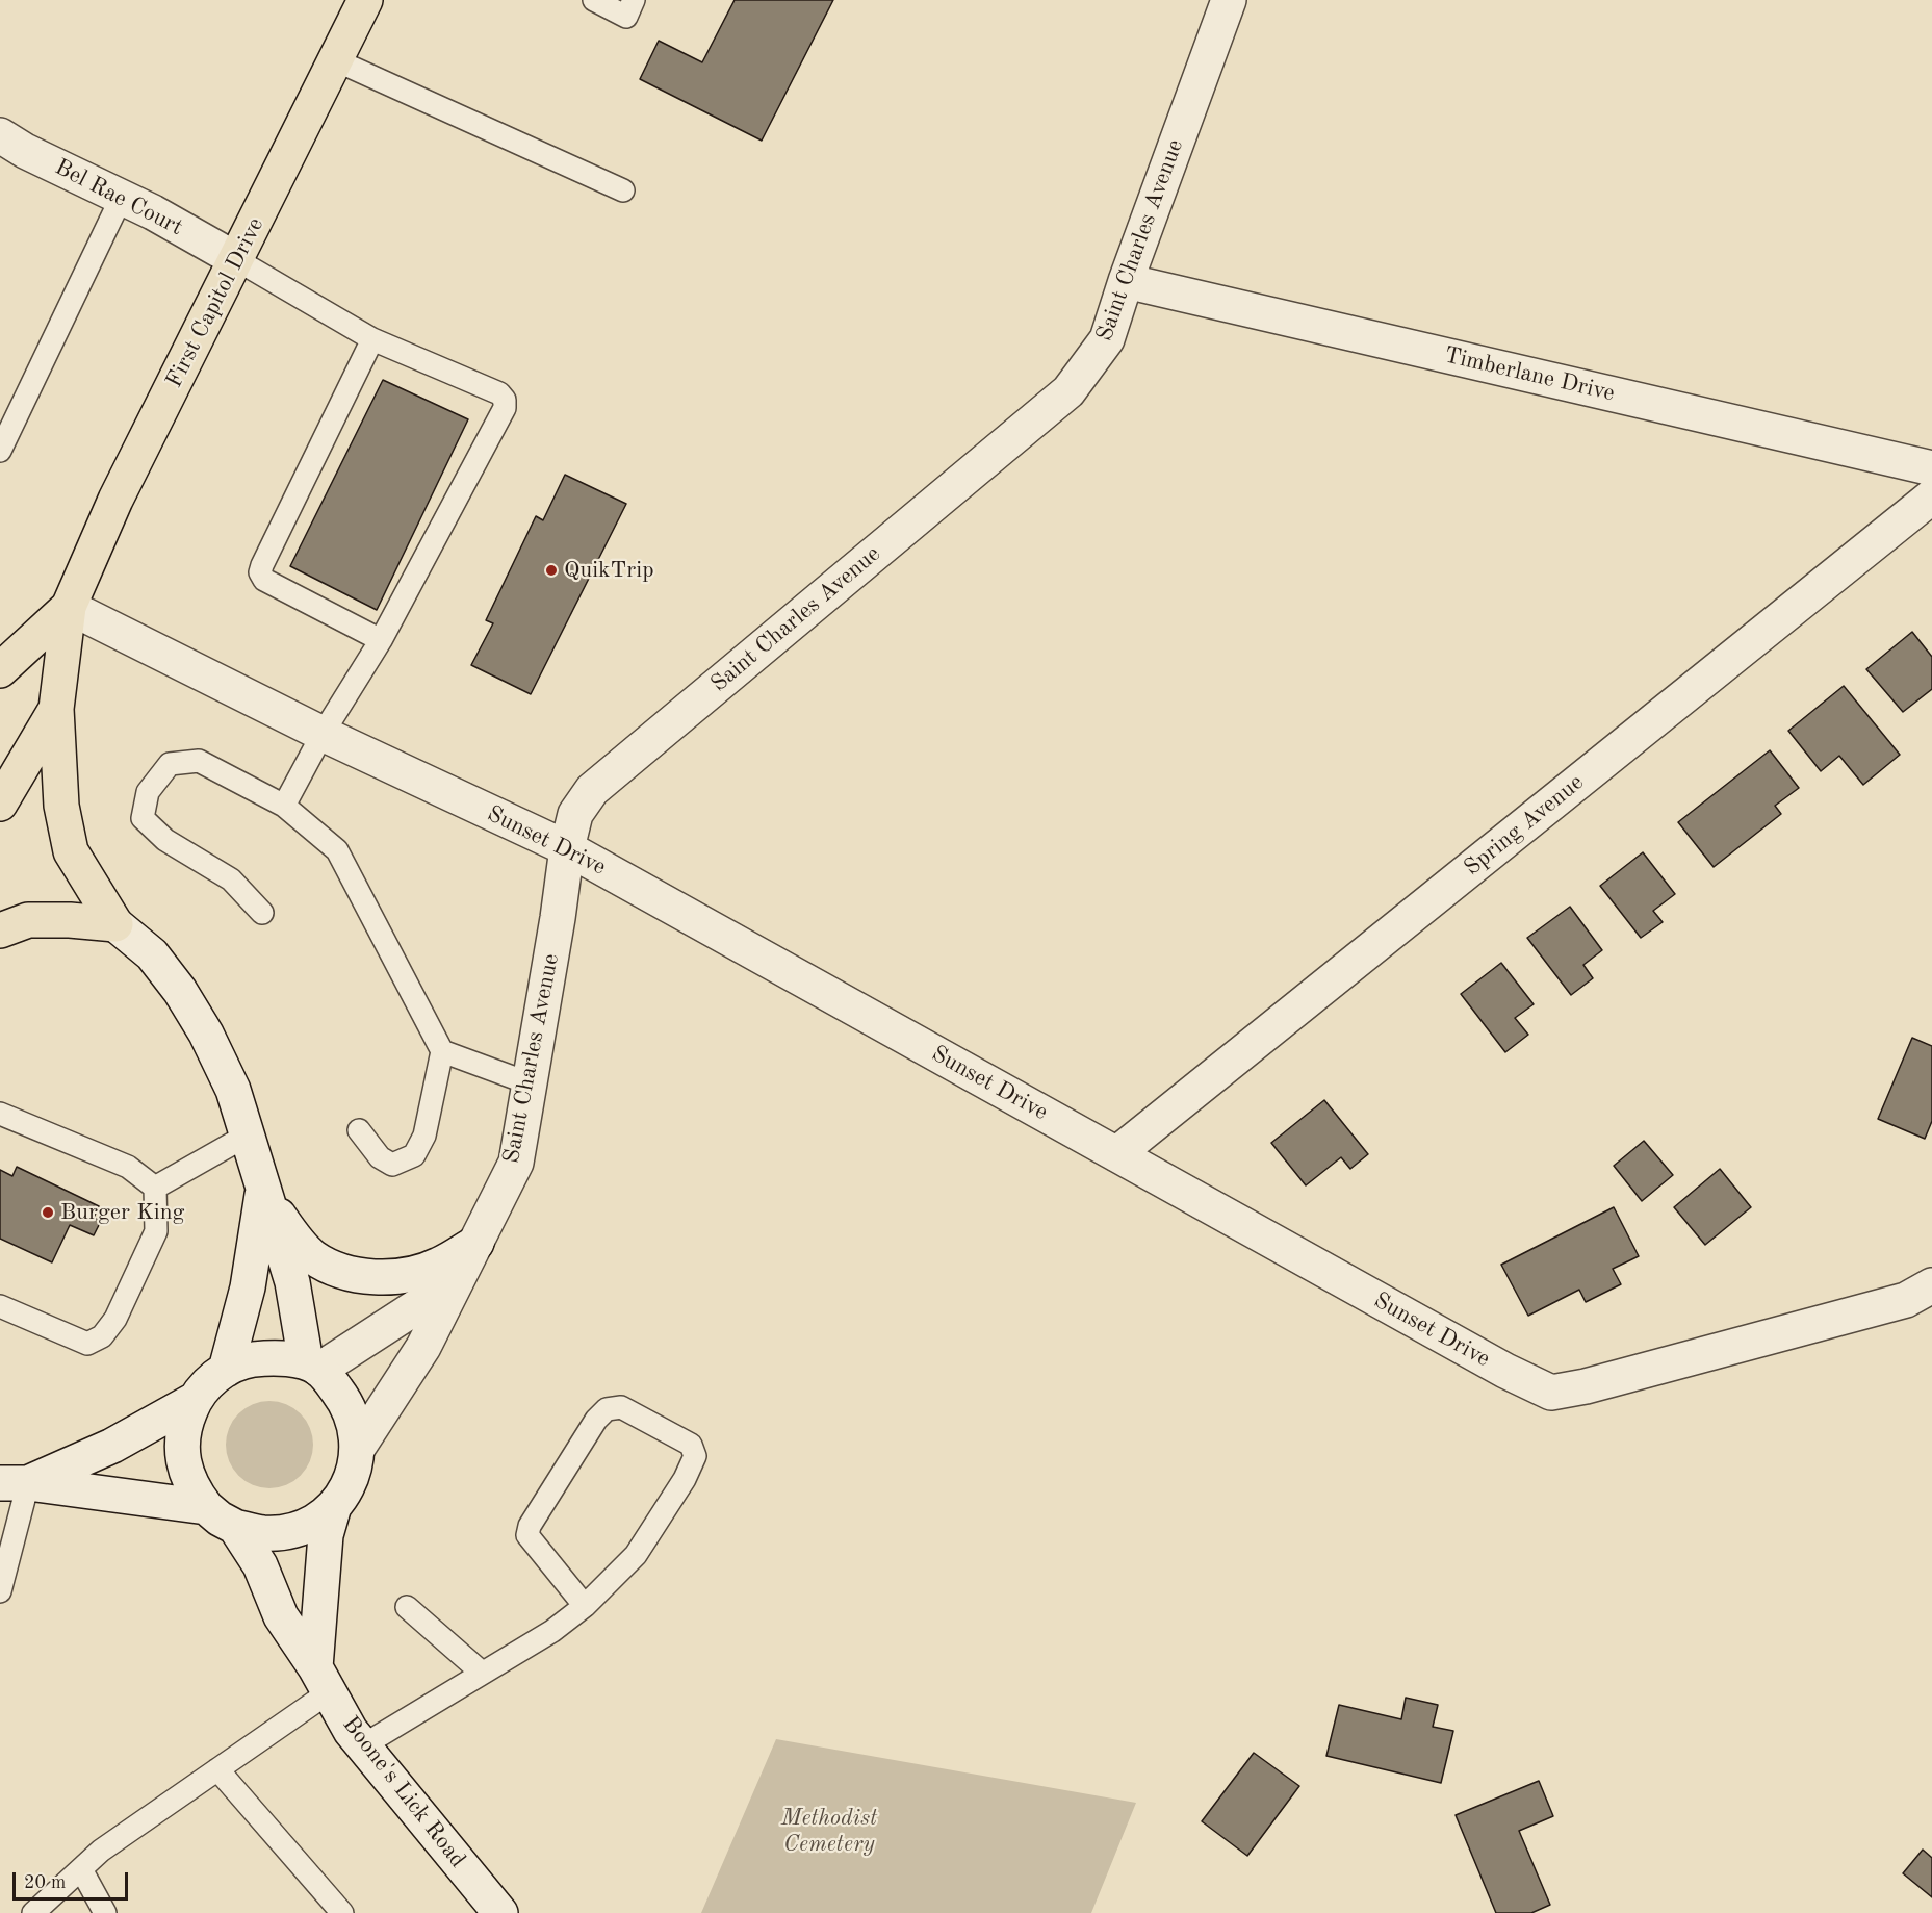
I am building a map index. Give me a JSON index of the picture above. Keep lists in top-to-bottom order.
{
  "streets": {
    "main road": ["First Capitol Drive"],
    "street": [
      "Bel Rae Court",
      "Saint Charles Avenue",
      "Timberlane Drive",
      "Spring Avenue",
      "Sunset Drive",
      "Boone's Lick Road"
    ]
  },
  "crossings": [
    ["Bel Rae Court", "First Capitol Drive"],
    ["Saint Charles Avenue", "Timberlane Drive"],
    ["Saint Charles Avenue", "Sunset Drive"],
    ["Saint Charles Avenue", "Boone's Lick Road"],
    ["First Capitol Drive", "Sunset Drive"],
    ["Spring Avenue", "Sunset Drive"]
  ],
  "parks": ["Methodist Cemetery"],
  "places": ["QuikTrip", "Burger King"],
  "scale_bar": "20 m"
}
